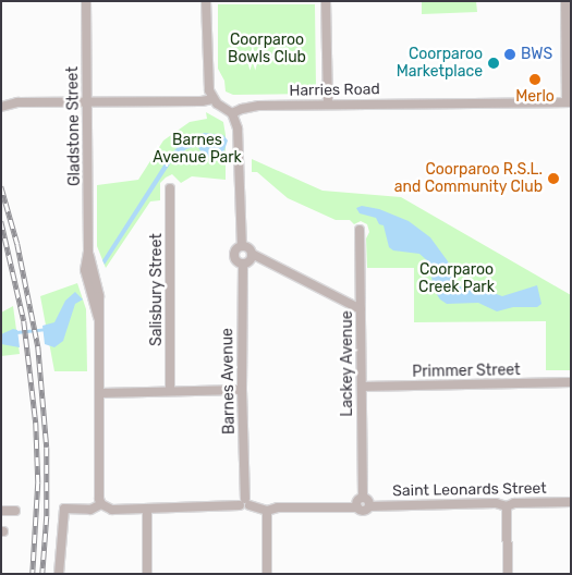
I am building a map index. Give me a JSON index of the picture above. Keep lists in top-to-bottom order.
{
  "streets": {
    "street": [
      "Harries Road",
      "Gladstone Street",
      "Salisbury Street",
      "Lackey Avenue",
      "Primmer Street",
      "Barnes Avenue",
      "Saint Leonards Street"
    ]
  },
  "crossings": [
    ["Lackey Avenue", "Primmer Street"],
    ["Lackey Avenue", "Saint Leonards Street"]
  ],
  "parks": ["Coorparoo Bowls Club", "Barnes Avenue Park", "Coorparoo Creek Park"],
  "places": [
    "BWS",
    "Coorparoo Marketplace",
    "Merlo",
    "Coorparoo R.S.L. and Community Club"
  ]
}
